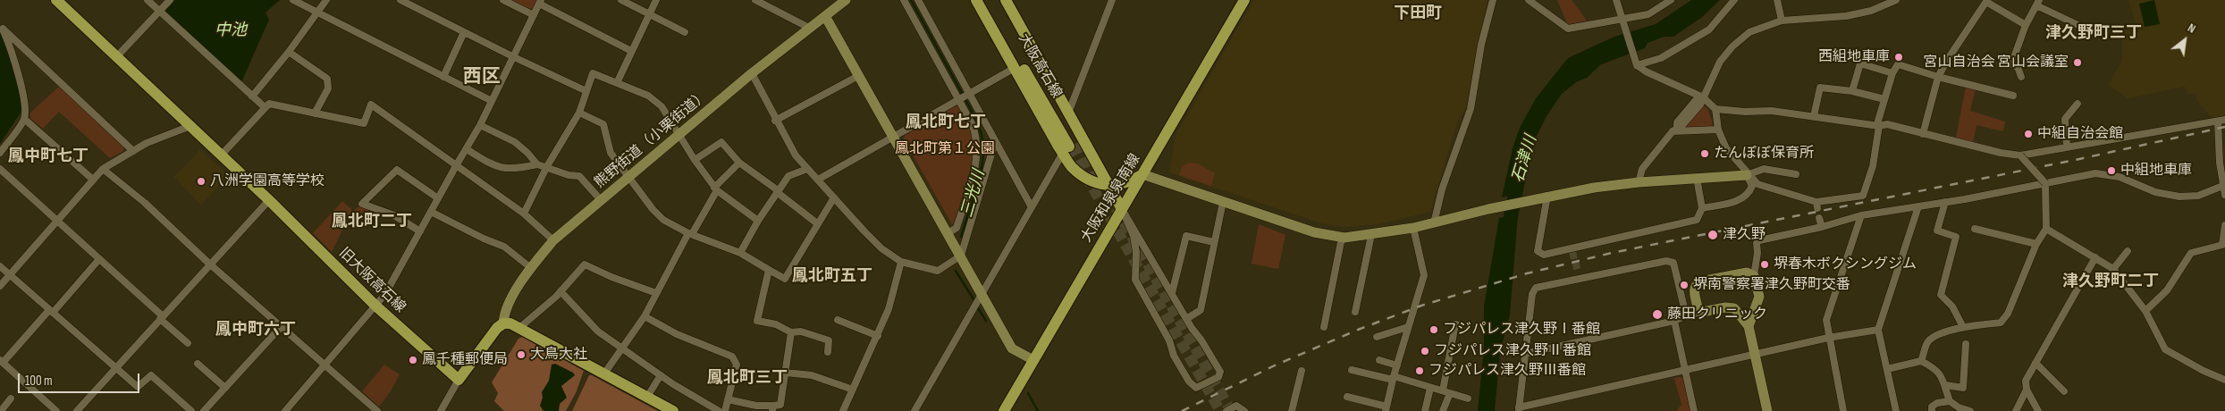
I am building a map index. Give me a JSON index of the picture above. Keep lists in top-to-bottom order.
{
  "streets": {
    "main road": ["大阪高石線", "大阪和泉泉南線", "旧大阪高石線"],
    "street": ["熊野街道（小栗街道）"]
  },
  "districts": [
    "下田町",
    "津久野町三丁",
    "西区",
    "鳳北町七丁",
    "鳳中町七丁",
    "鳳北町二丁",
    "鳳北町五丁",
    "津久野町二丁",
    "鳳中町六丁",
    "鳳北町三丁"
  ],
  "water": ["中池", "石津川", "三光川"],
  "parks": ["鳳北町第１公園"],
  "places": [
    "西組地車庫",
    "宮山自治会 宮山会議室",
    "中組自治会館",
    "たんぽぽ保育所",
    "中組地車庫",
    "八洲学園高等学校",
    "津久野",
    "堺春木ボクシングジム",
    "堺南警察署津久野町交番",
    "藤田クリニック",
    "フジパレス津久野Ⅰ番館",
    "フジパレス津久野Ⅱ番館",
    "大鳥大社",
    "鳳千種郵便局",
    "フジパレス津久野Ⅲ番館"
  ],
  "scale_bar": "100 m",
  "north": "top right"
}
